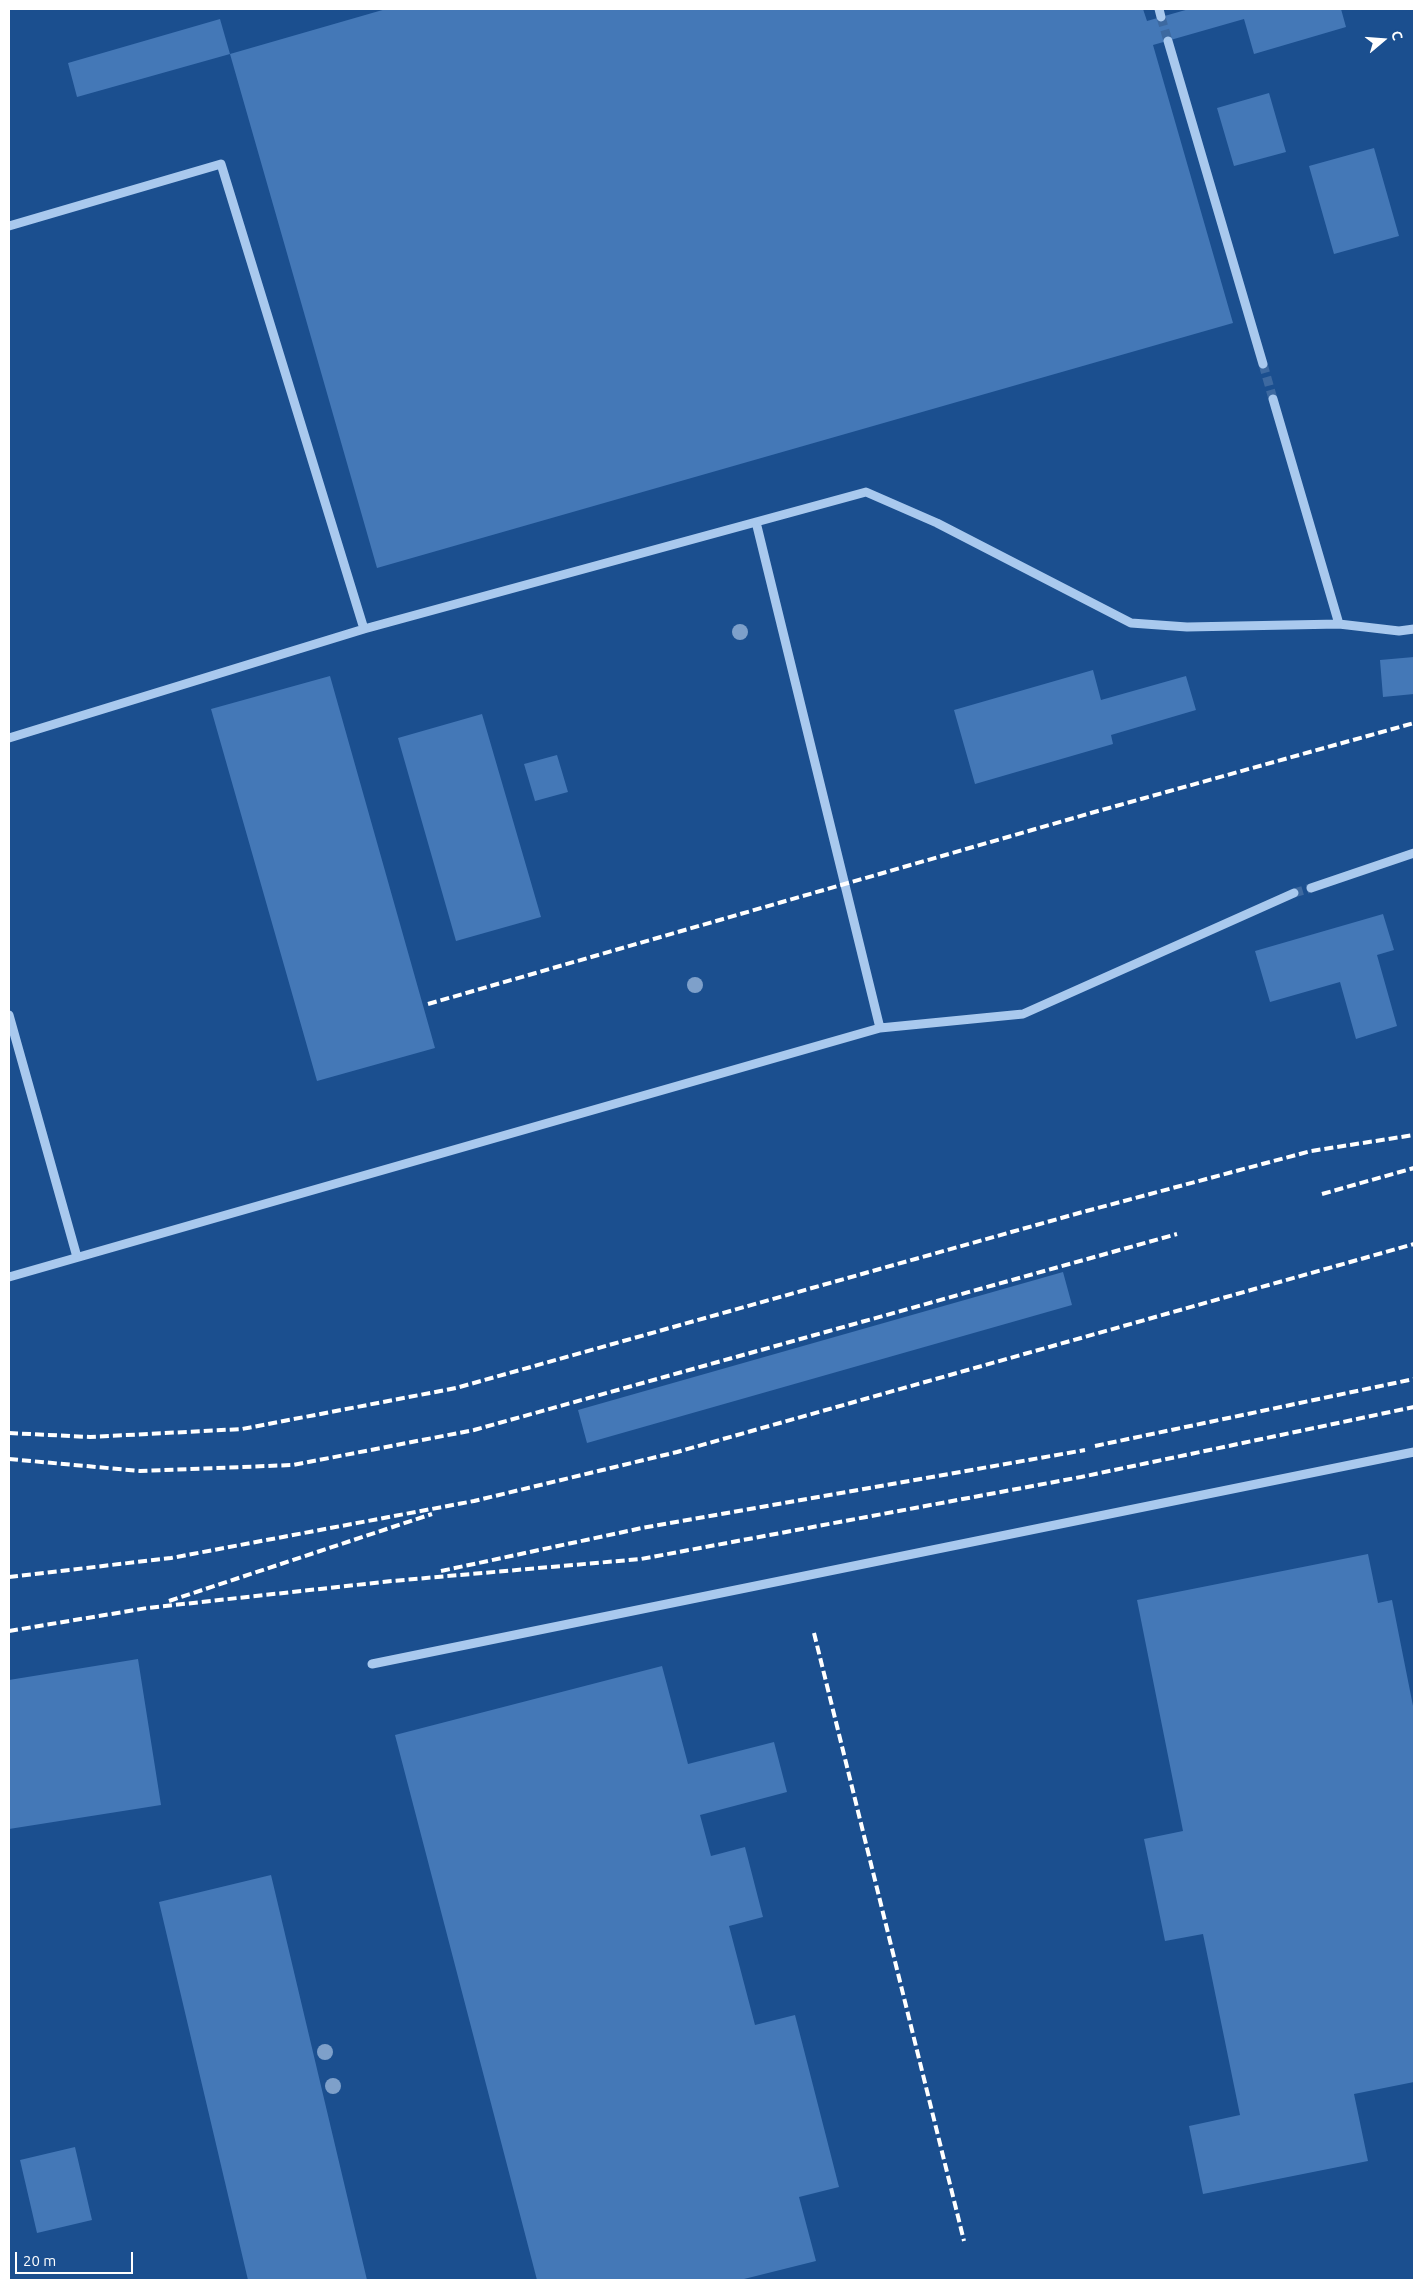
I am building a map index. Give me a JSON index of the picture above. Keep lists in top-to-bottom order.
{
  "scale_bar": "20 m",
  "north": "right"
}
